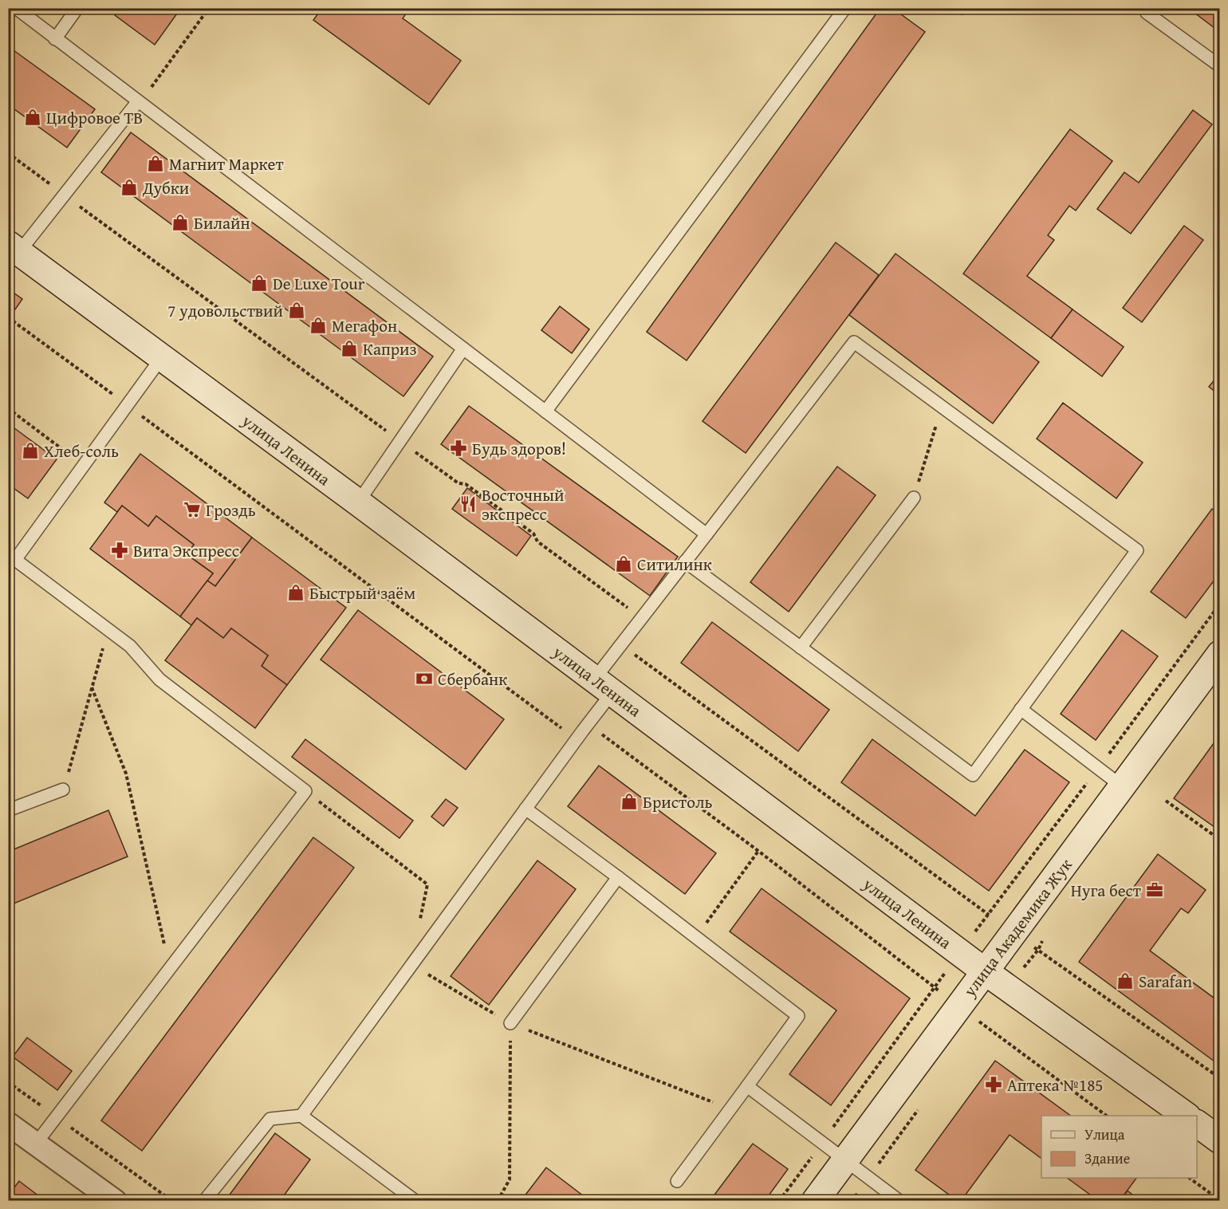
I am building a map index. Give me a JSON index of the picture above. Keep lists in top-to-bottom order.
{
  "streets": {
    "main road": ["улица Ленина", "улица Академика Жук"]
  },
  "crossings": [
    ["улица Ленина", "улица Академика Жук"]
  ],
  "places": {
    "shop": [
      "Цифровое ТВ",
      "Магнит Маркет",
      "Дубки",
      "Билайн",
      "De Luxe Tour",
      "7 удовольствий",
      "Мегафон",
      "Каприз",
      "Хлеб-соль",
      "Ситилинк",
      "Быстрый заём",
      "Бристоль",
      "Sarafan"
    ],
    "pharmacy": ["Будь здоров!", "Вита Экспресс", "Аптека №185"],
    "restaurant": ["Восточный экспресс"],
    "supermarket": ["Гроздь"],
    "bank": ["Сбербанк"],
    "office": ["Нуга бест"]
  },
  "legend": ["Улица", "Здание"]
}
